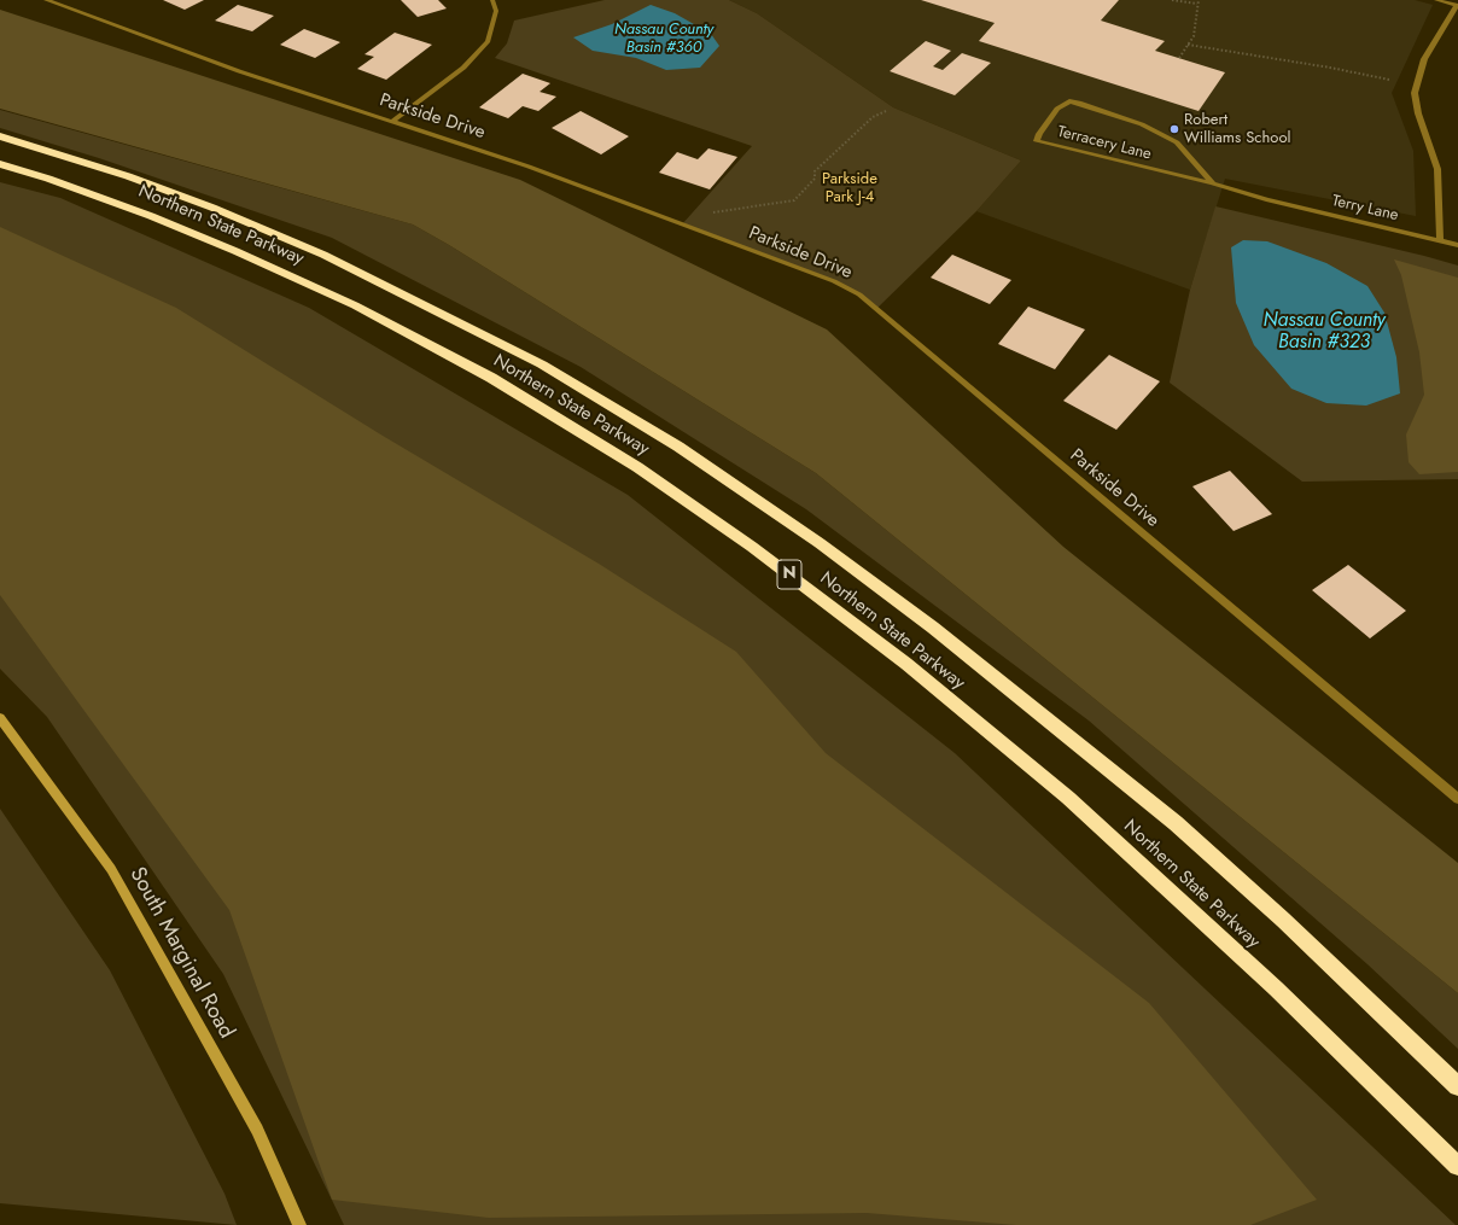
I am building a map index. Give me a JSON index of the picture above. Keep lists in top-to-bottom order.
{
  "streets": {
    "highway": ["Northern State Parkway", "N"],
    "main road": ["South Marginal Road"],
    "street": ["Parkside Drive", "Terracery Lane", "Terry Lane"]
  },
  "crossings": [
    ["Terracery Lane", "Terry Lane"]
  ],
  "water": ["Nassau County Basin #360", "Nassau County Basin #323"],
  "parks": ["Parkside Park J-4"],
  "places": ["Robert Williams School"]
}
